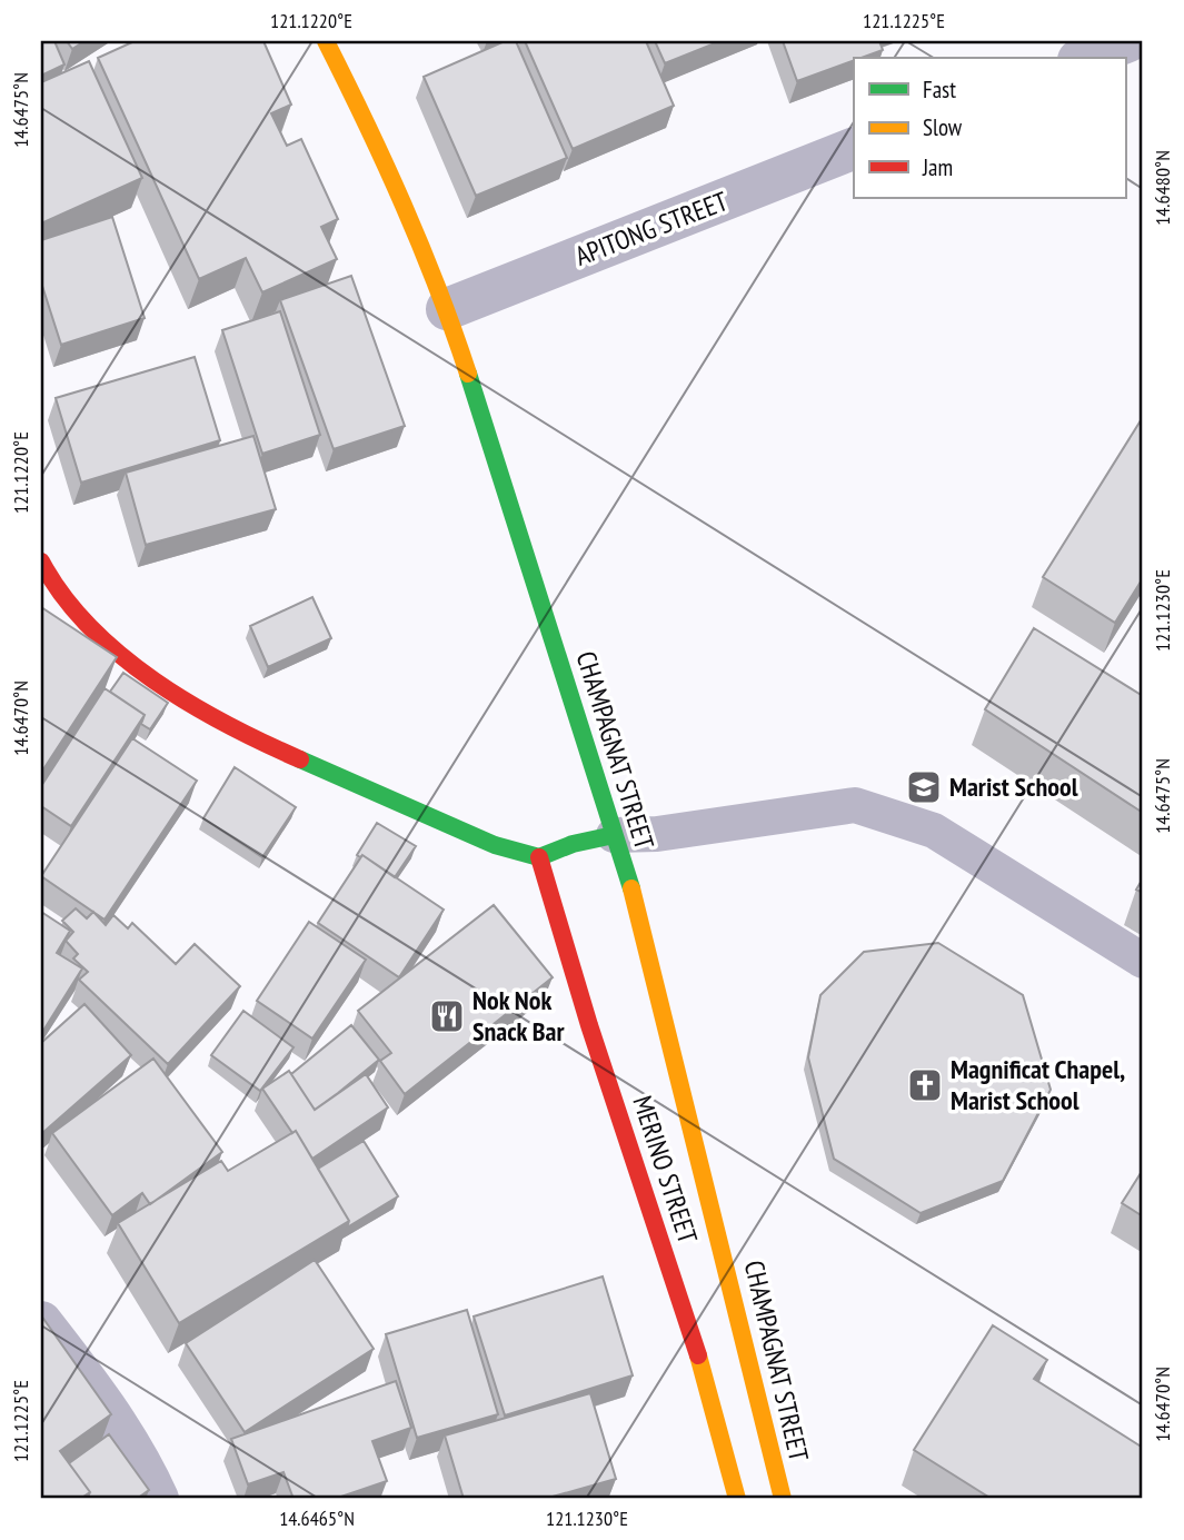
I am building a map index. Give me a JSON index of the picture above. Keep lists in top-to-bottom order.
{
  "streets": {
    "street": ["APITONG STREET", "CHAMPAGNAT STREET", "MERINO STREET"]
  },
  "crossings": [
    ["APITONG STREET", "CHAMPAGNAT STREET"]
  ],
  "places": {
    "school or university": ["Marist School"],
    "restaurant": ["Nok Nok Snack Bar"],
    "church": ["Magnificat Chapel, Marist School"]
  },
  "legend": ["Fast", "Slow", "Jam"],
  "coordinates": [
    "121.1220°E",
    "121.1225°E",
    "14.6475°N",
    "14.6480°N",
    "121.1230°E",
    "14.6470°N",
    "14.6465°N"
  ]
}
